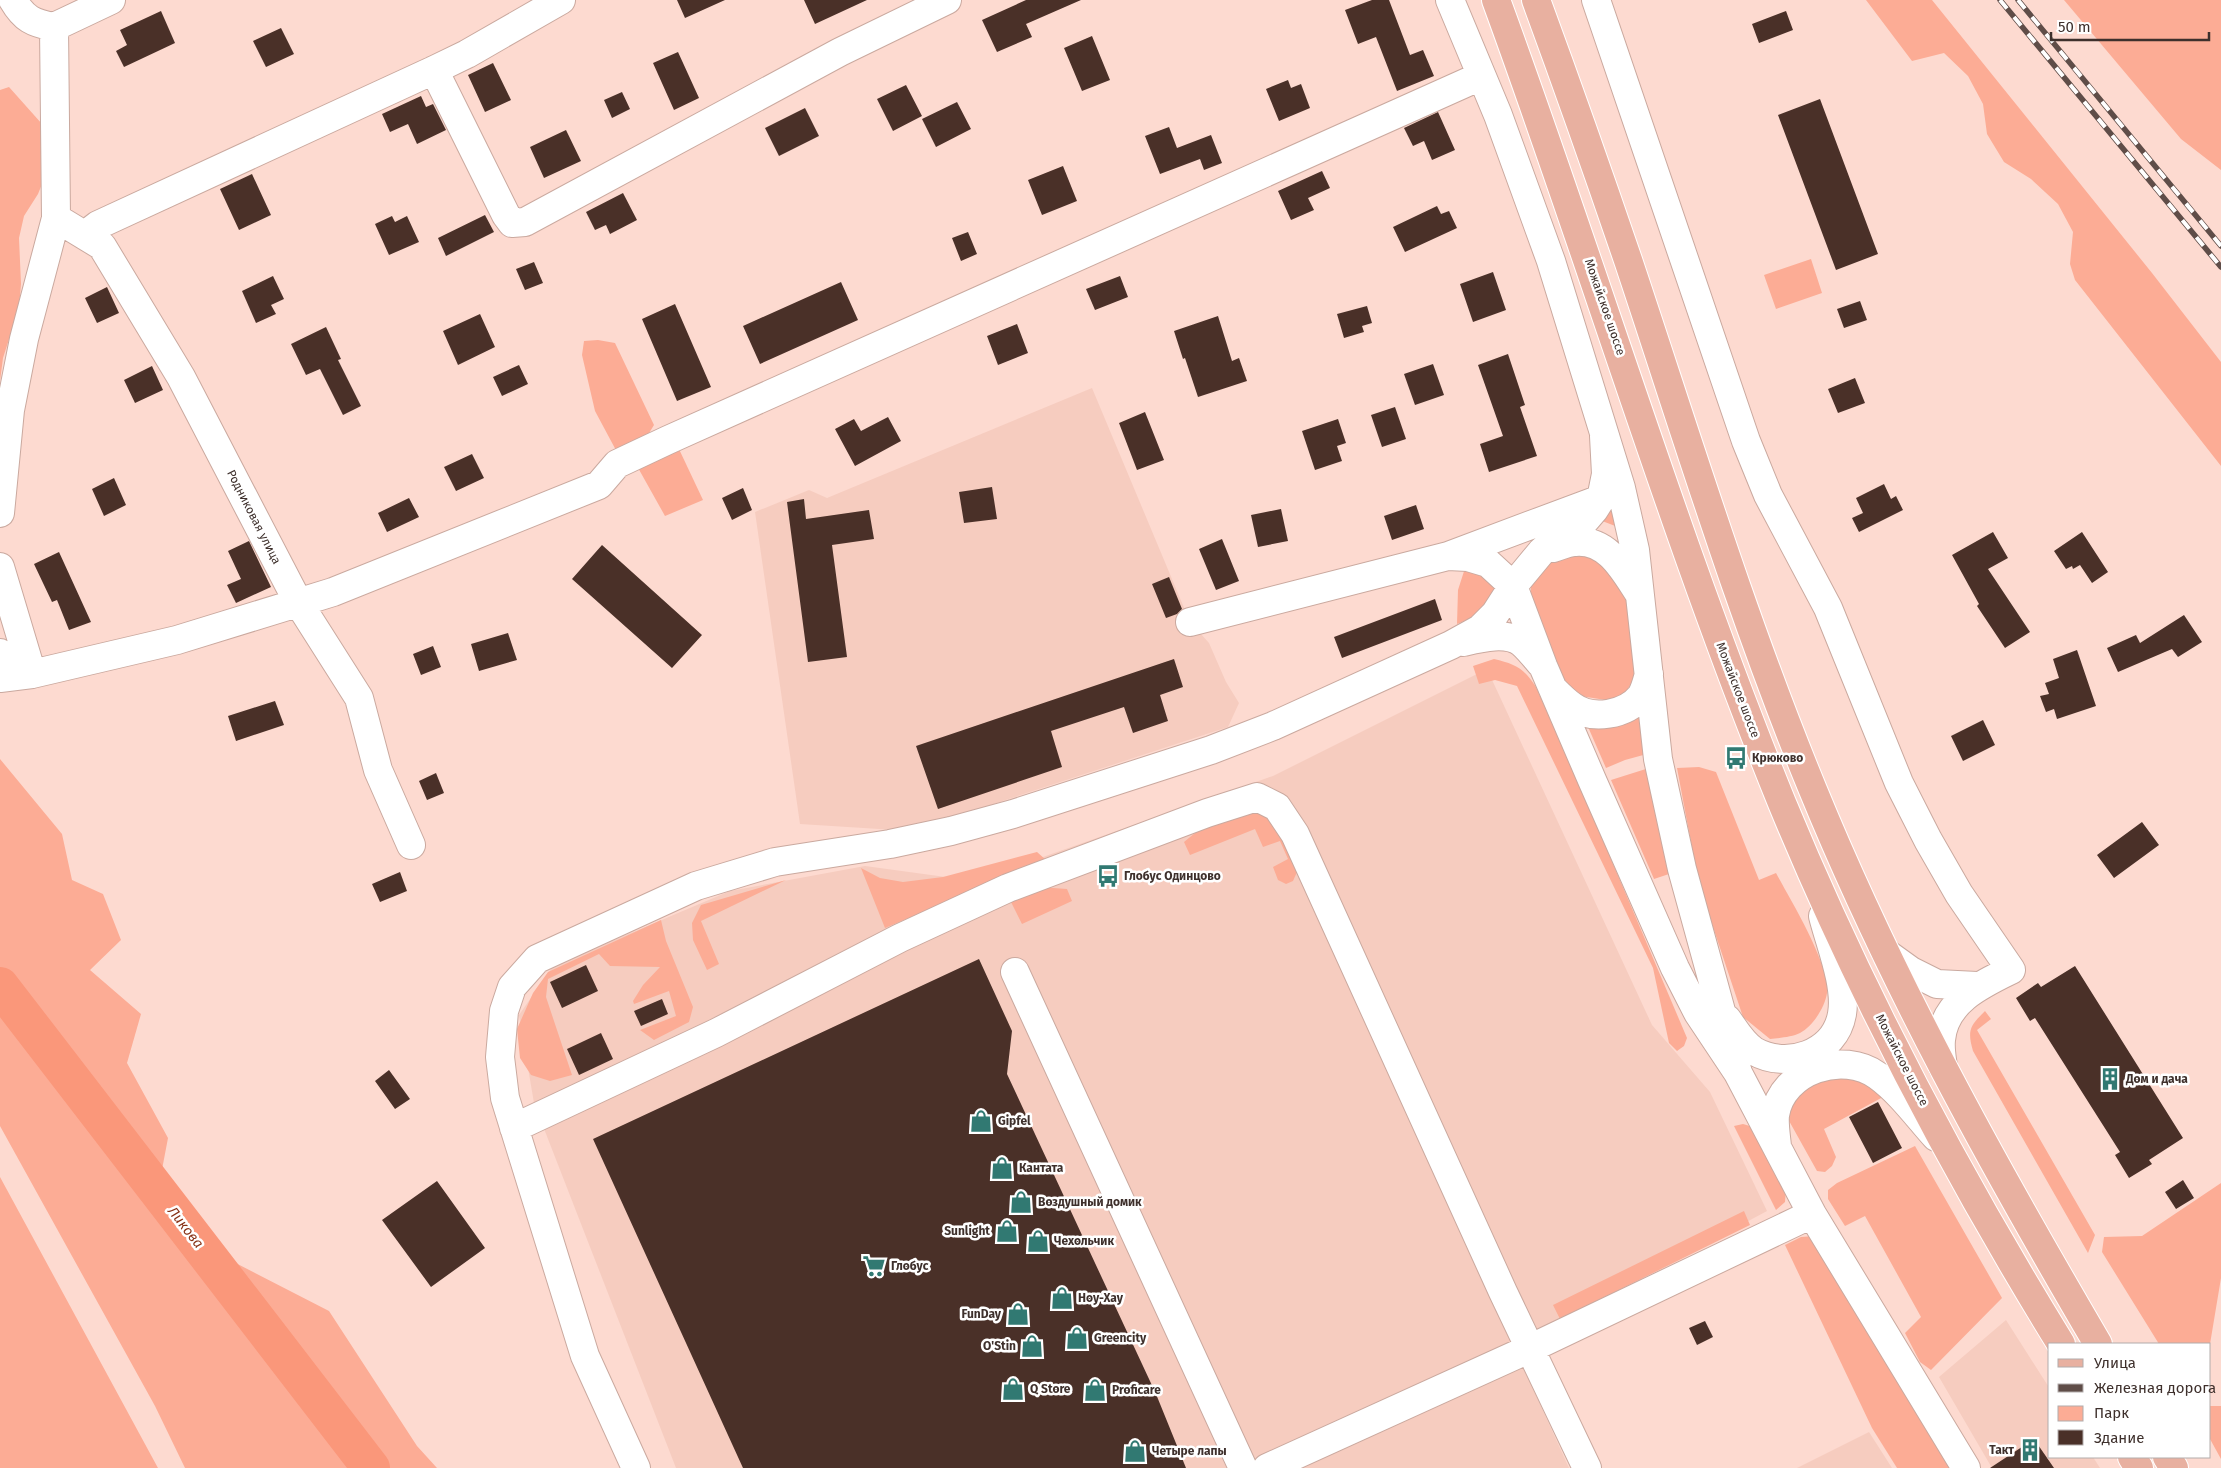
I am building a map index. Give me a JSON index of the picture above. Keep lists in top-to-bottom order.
{
  "streets": {
    "main road": ["Можайское шоссе"],
    "street": ["Родниковая улица"]
  },
  "water": ["Ликова"],
  "places": {
    "bus stop": ["Крюково", "Глобус Одинцово"],
    "building": ["Дом и дача", "Такт"],
    "shop": [
      "Gipfel",
      "Кантата",
      "Воздушный домик",
      "Sunlight",
      "Чехольчик",
      "Ноу-Хау",
      "FunDay",
      "Greencity",
      "O'Stin",
      "Q Store",
      "Proficare",
      "Четыре лапы"
    ],
    "supermarket": ["Глобус"]
  },
  "legend": [
    "Улица",
    "Железная дорога",
    "Парк",
    "Здание"
  ],
  "scale_bar": "50 m"
}
